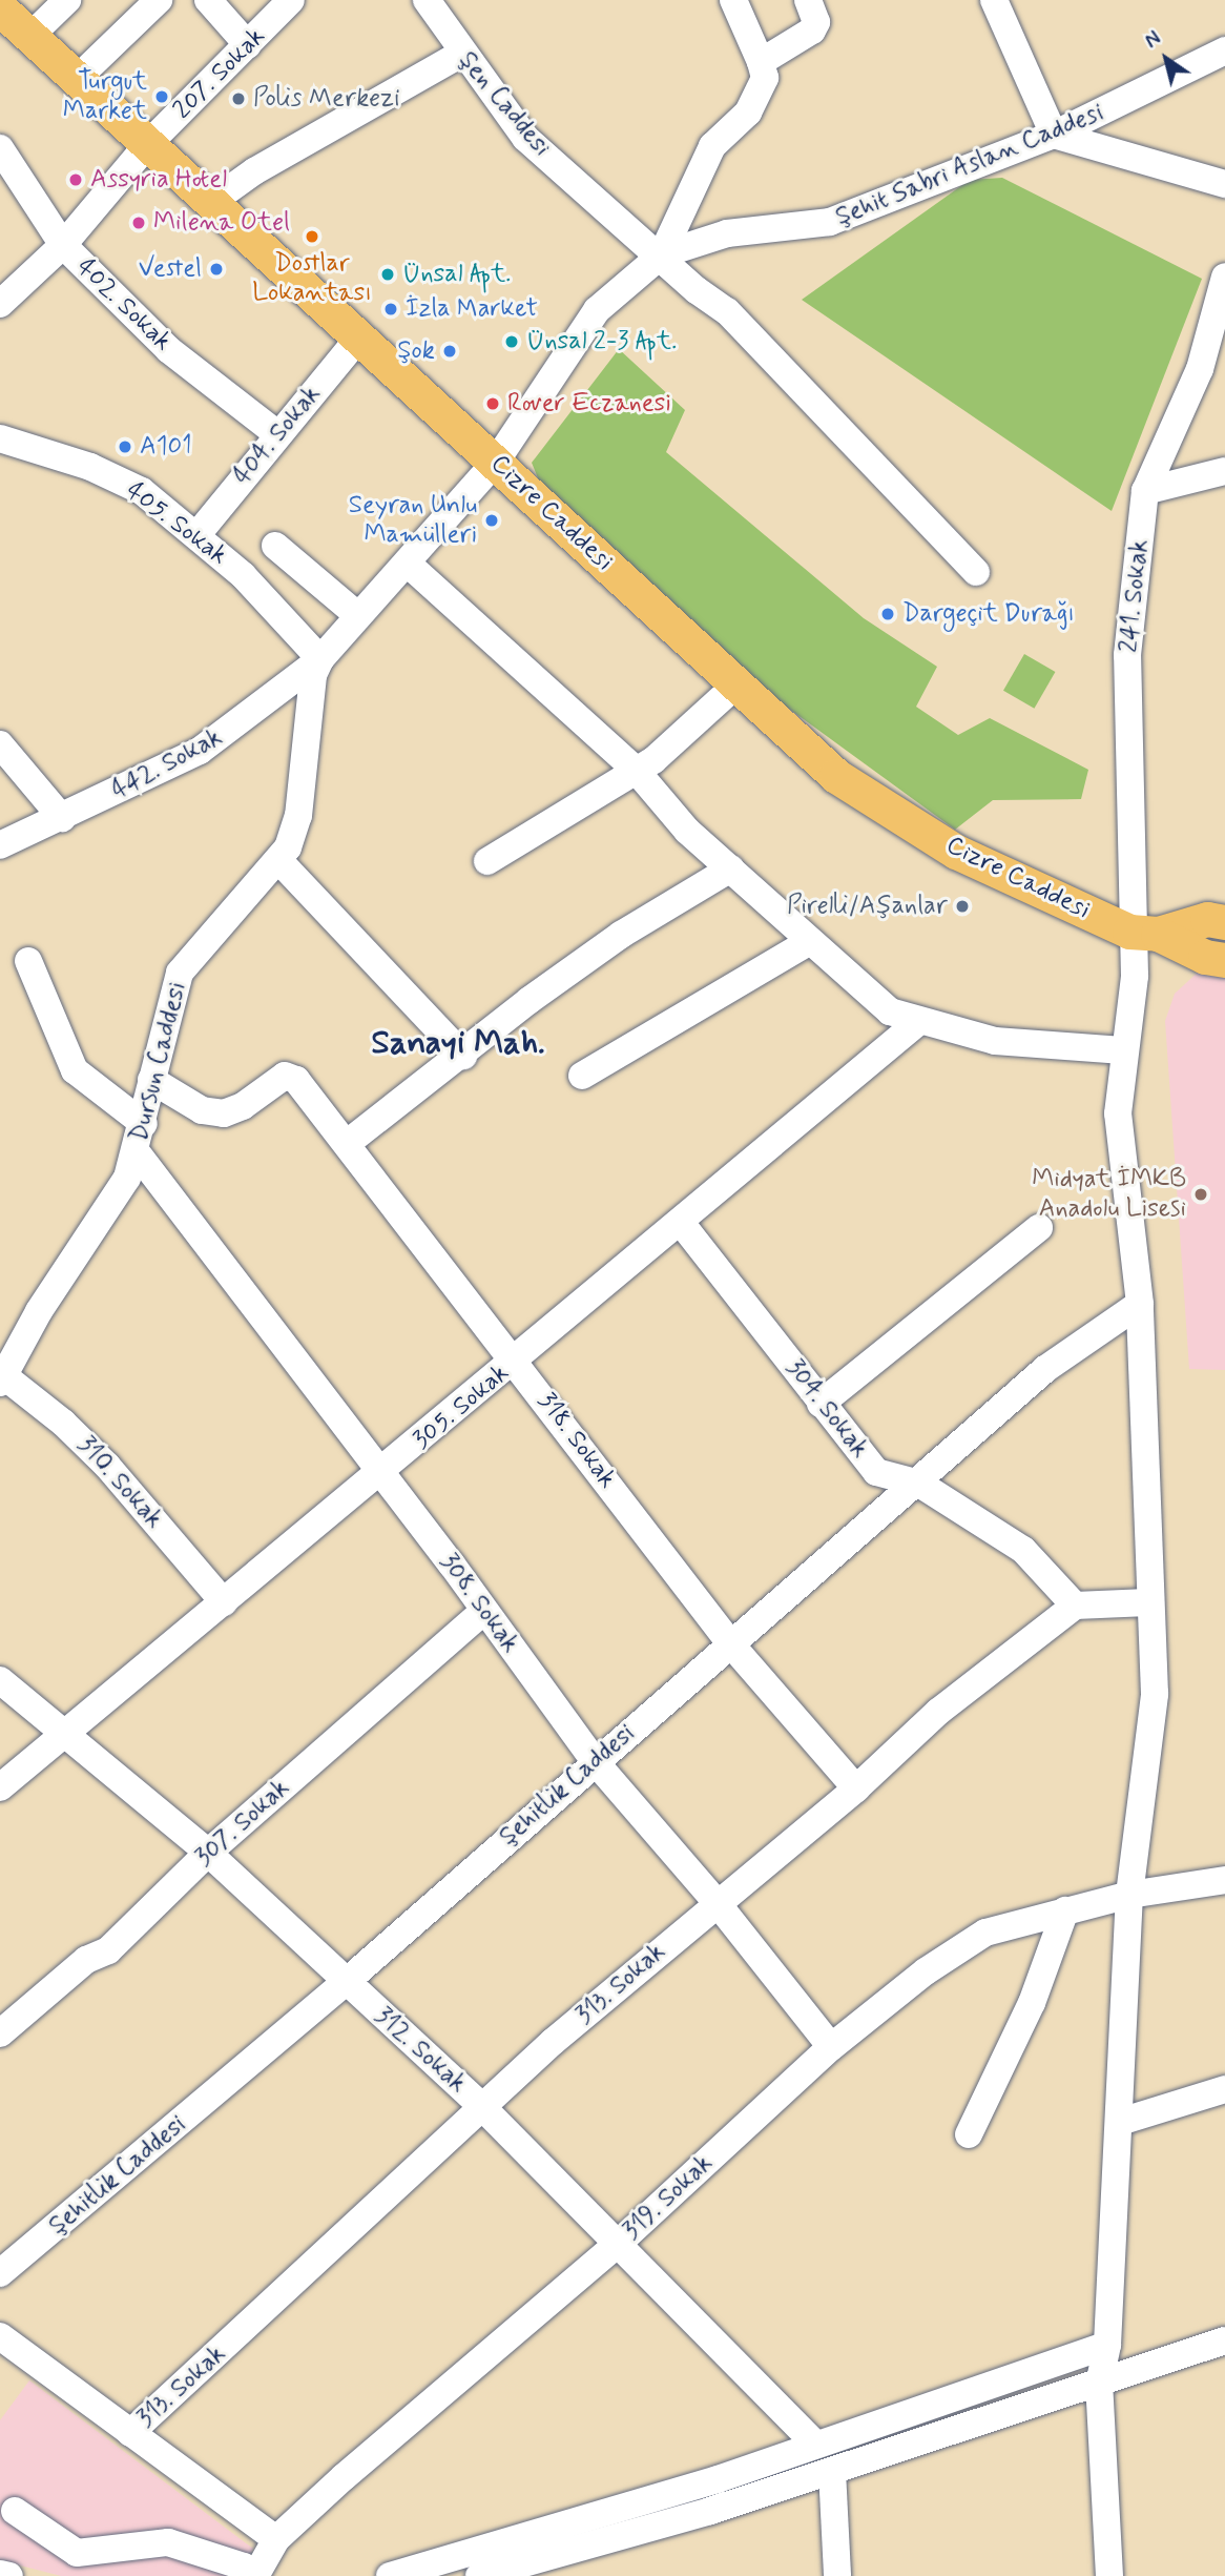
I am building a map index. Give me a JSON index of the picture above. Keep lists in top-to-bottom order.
{
  "streets": {
    "main road": ["Cizre Caddesi"],
    "street": [
      "207. Sokak",
      "Şen Caddesi",
      "Şehit Sabri Aslan Caddesi",
      "402. Sokak",
      "404. Sokak",
      "405. Sokak",
      "241. Sokak",
      "442. Sokak",
      "Dursun Caddesi",
      "305. Sokak",
      "304. Sokak",
      "318. Sokak",
      "310. Sokak",
      "308. Sokak",
      "Şehitlik Caddesi",
      "307. Sokak",
      "313. Sokak",
      "312. Sokak",
      "319. Sokak"
    ]
  },
  "crossings": [
    ["207. Sokak", "402. Sokak"],
    ["207. Sokak", "Cizre Caddesi"],
    ["Şen Caddesi", "Şehit Sabri Aslan Caddesi"],
    ["Şehit Sabri Aslan Caddesi", "Cizre Caddesi"],
    ["Şehit Sabri Aslan Caddesi", "Dursun Caddesi"],
    ["402. Sokak", "404. Sokak"],
    ["404. Sokak", "Cizre Caddesi"],
    ["404. Sokak", "405. Sokak"],
    ["Cizre Caddesi", "241. Sokak"],
    ["Cizre Caddesi", "Dursun Caddesi"],
    ["405. Sokak", "442. Sokak"],
    ["405. Sokak", "Dursun Caddesi"],
    ["241. Sokak", "Şehitlik Caddesi"],
    ["241. Sokak", "319. Sokak"],
    ["442. Sokak", "Dursun Caddesi"],
    ["Dursun Caddesi", "318. Sokak"],
    ["Dursun Caddesi", "310. Sokak"],
    ["Dursun Caddesi", "308. Sokak"],
    ["305. Sokak", "304. Sokak"],
    ["305. Sokak", "318. Sokak"],
    ["305. Sokak", "310. Sokak"],
    ["305. Sokak", "308. Sokak"],
    ["305. Sokak", "312. Sokak"],
    ["304. Sokak", "Şehitlik Caddesi"],
    ["304. Sokak", "313. Sokak"],
    ["318. Sokak", "Şehitlik Caddesi"],
    ["318. Sokak", "313. Sokak"],
    ["308. Sokak", "Şehitlik Caddesi"],
    ["308. Sokak", "307. Sokak"],
    ["308. Sokak", "313. Sokak"],
    ["308. Sokak", "319. Sokak"],
    ["Şehitlik Caddesi", "312. Sokak"],
    ["307. Sokak", "312. Sokak"],
    ["313. Sokak", "312. Sokak"],
    ["312. Sokak", "319. Sokak"]
  ],
  "districts": ["Sanayi Mah."],
  "places": [
    "Turgut Market",
    "Polis Merkezi",
    "Assyria Hotel",
    "Milena Otel",
    "Dostlar Lokantası",
    "Vestel",
    "Ünsal Apt.",
    "İzla Market",
    "Ünsal 2-3 Apt.",
    "Şok",
    "Rover Eczanesi",
    "A101",
    "Seyran Unlu Mamülleri",
    "Dargeçit Durağı",
    "Pirelli/Aşanlar",
    "Midyat İMKB Anadolu Lisesi"
  ],
  "north": "top left"
}
